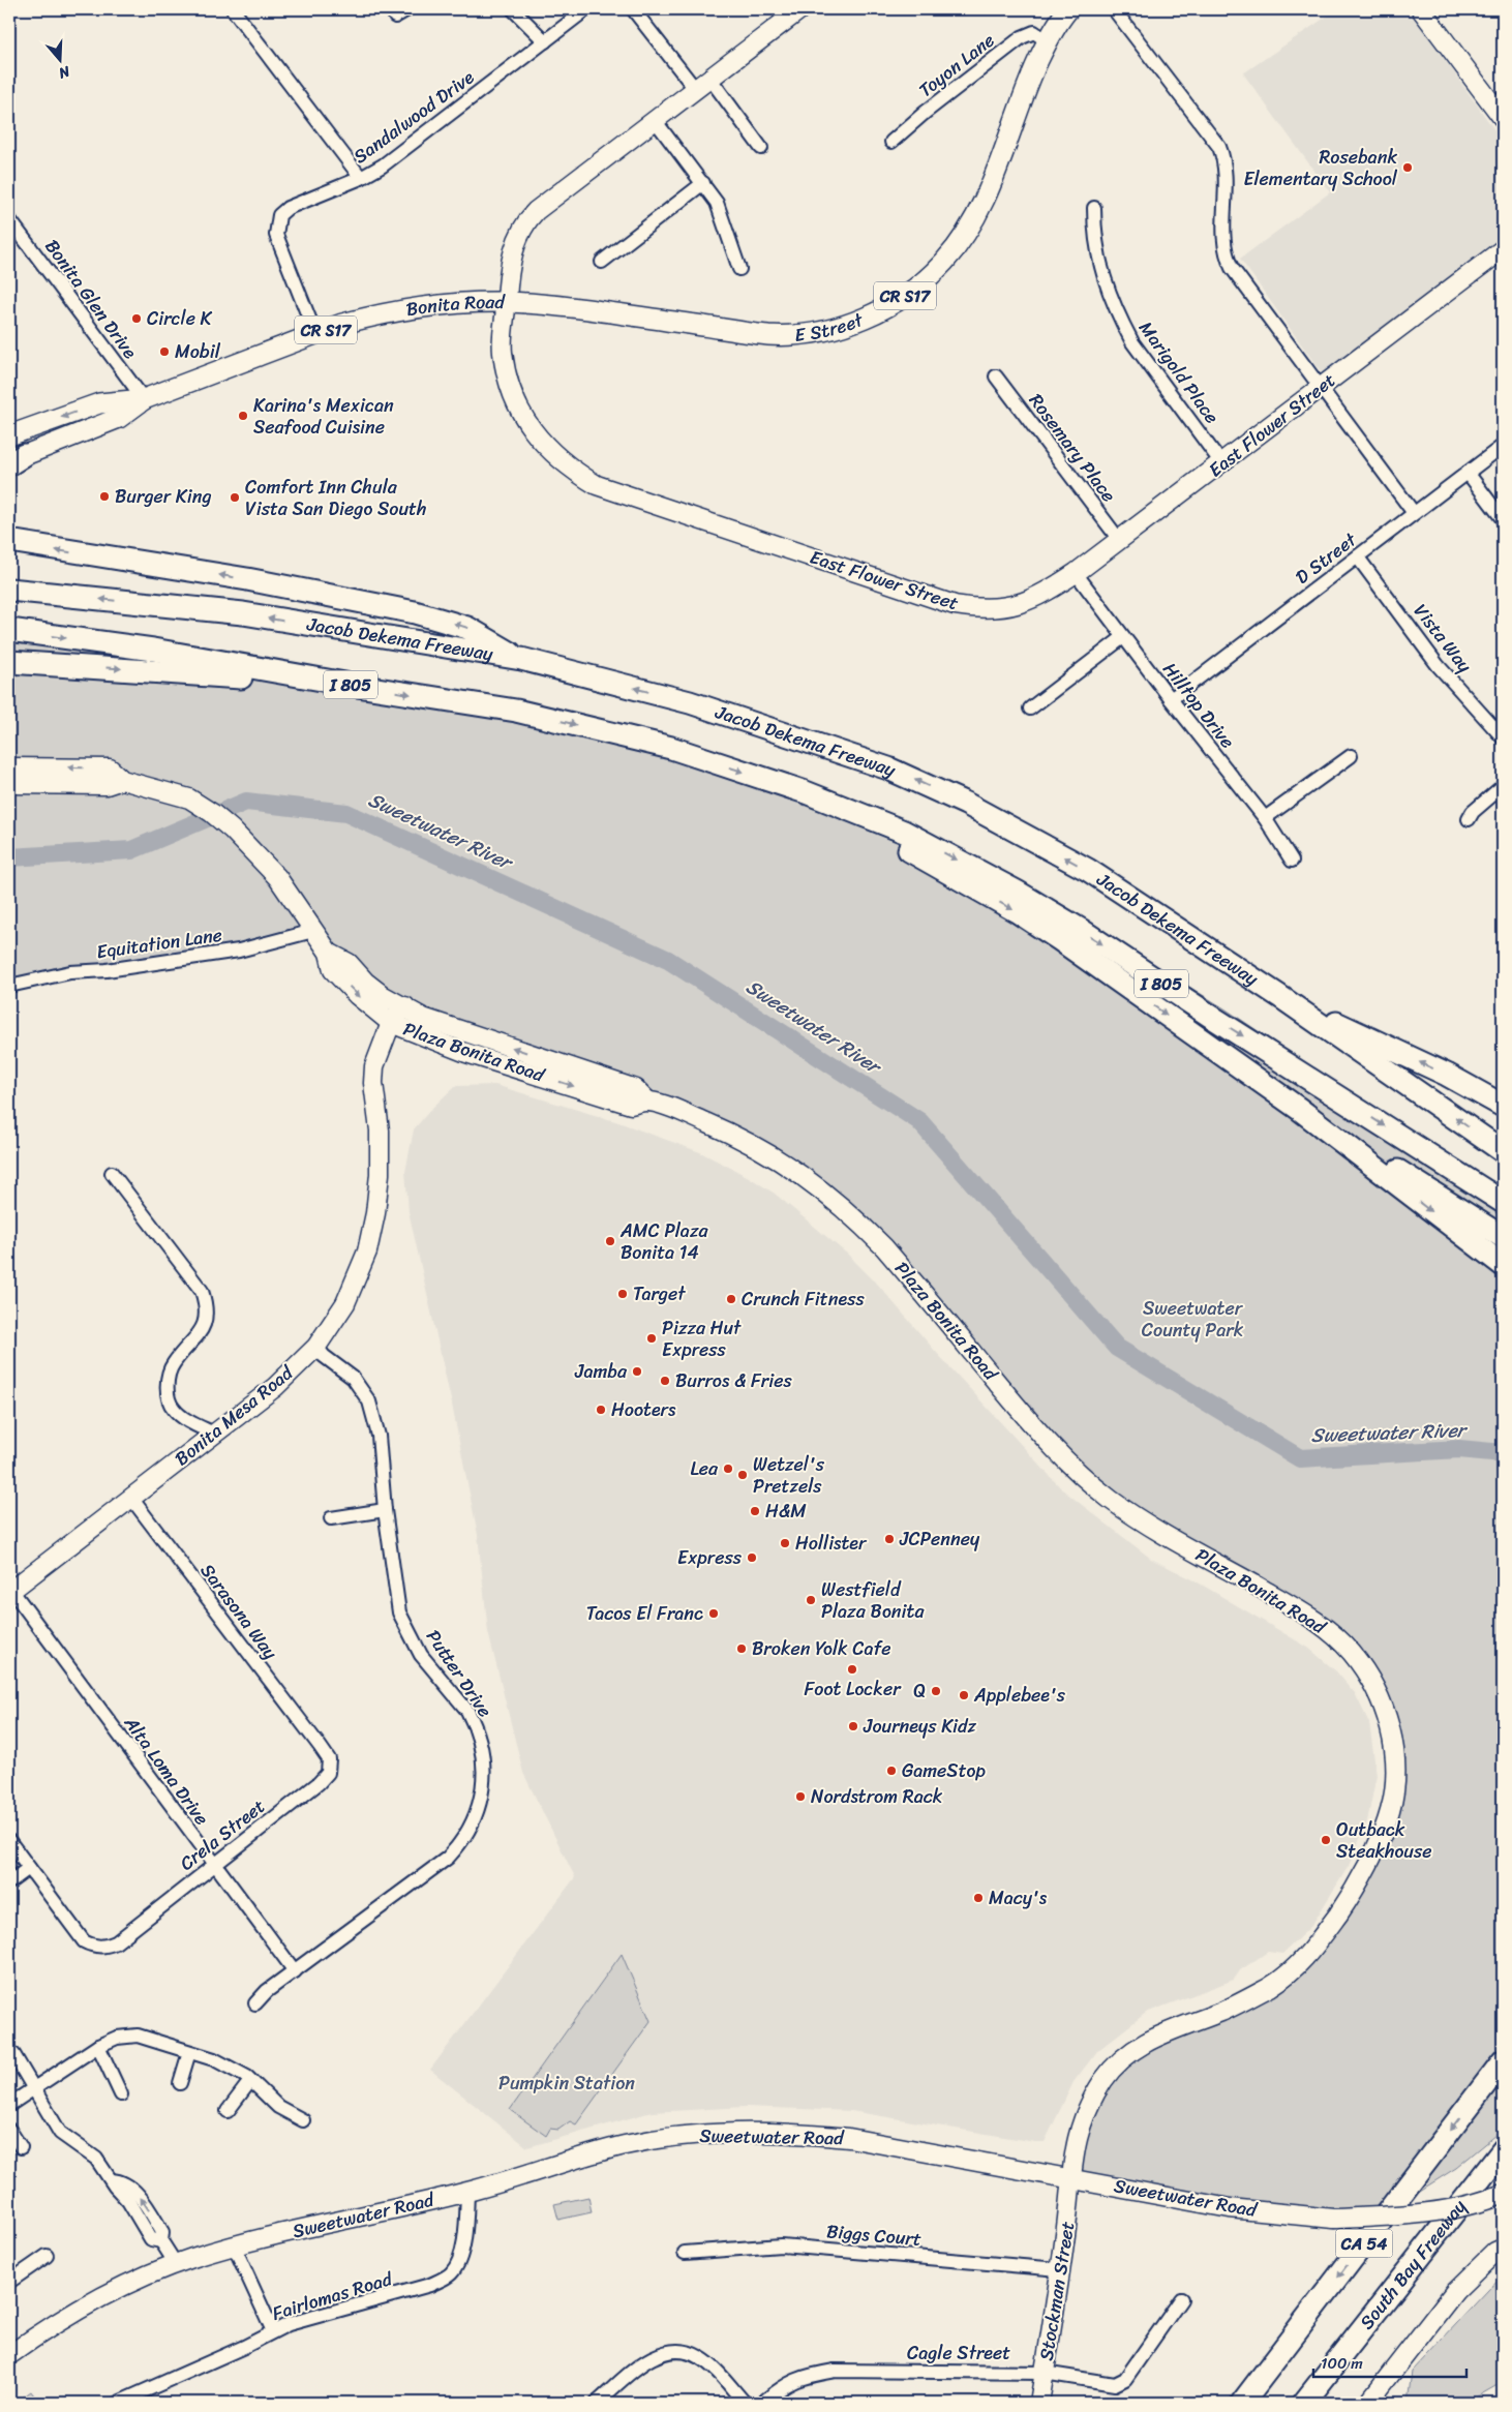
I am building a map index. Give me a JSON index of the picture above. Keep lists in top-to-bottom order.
{
  "streets": {
    "highway": [
      "Jacob Dekema Freeway",
      "I 805",
      "CA 54",
      "South Bay Freeway"
    ],
    "main road": [
      "CR S17",
      "Bonita Road",
      "E Street",
      "East Flower Street",
      "Plaza Bonita Road",
      "Bonita Mesa Road",
      "Sweetwater Road",
      "Stockman Street"
    ],
    "street": [
      "Toyon Lane",
      "Sandalwood Drive",
      "Bonita Glen Drive",
      "Marigold Place",
      "Rosemary Place",
      "D Street",
      "Vista Way",
      "Hilltop Drive",
      "Equitation Lane",
      "Sarasona Way",
      "Putter Drive",
      "Alta Loma Drive",
      "Crela Street",
      "Biggs Court",
      "Fairlomas Road",
      "Cagle Street"
    ]
  },
  "crossings": [
    ["Toyon Lane", "E Street"],
    ["Sandalwood Drive", "Bonita Road"],
    ["Bonita Glen Drive", "Bonita Road"],
    ["Bonita Road", "E Street"],
    ["Bonita Road", "East Flower Street"],
    ["E Street", "East Flower Street"],
    ["Marigold Place", "East Flower Street"],
    ["East Flower Street", "Rosemary Place"],
    ["East Flower Street", "Hilltop Drive"],
    ["D Street", "Vista Way"],
    ["D Street", "Hilltop Drive"],
    ["Equitation Lane", "Plaza Bonita Road"],
    ["Plaza Bonita Road", "Bonita Mesa Road"],
    ["Plaza Bonita Road", "Sweetwater Road"],
    ["Plaza Bonita Road", "Stockman Street"],
    ["Bonita Mesa Road", "Sarasona Way"],
    ["Bonita Mesa Road", "Putter Drive"],
    ["Bonita Mesa Road", "Alta Loma Drive"],
    ["Sarasona Way", "Crela Street"],
    ["Putter Drive", "Alta Loma Drive"],
    ["Alta Loma Drive", "Crela Street"],
    ["Sweetwater Road", "Stockman Street"],
    ["Sweetwater Road", "Fairlomas Road"],
    ["Biggs Court", "Stockman Street"],
    ["Stockman Street", "Cagle Street"]
  ],
  "water": ["Sweetwater River"],
  "parks": ["Sweetwater County Park", "Pumpkin Station"],
  "places": [
    "Rosebank Elementary School",
    "Circle K",
    "Mobil",
    "Karina's Mexican Seafood Cuisine",
    "Burger King",
    "Comfort Inn Chula Vista San Diego South",
    "AMC Plaza Bonita 14",
    "Target",
    "Crunch Fitness",
    "Pizza Hut Express",
    "Jamba",
    "Burros & Fries",
    "Hooters",
    "Lea",
    "Wetzel's Pretzels",
    "H&M",
    "JCPenney",
    "Hollister",
    "Express",
    "Westfield Plaza Bonita",
    "Tacos El Franc",
    "Broken Yolk Cafe",
    "Foot Locker",
    "Q",
    "Applebee's",
    "Journeys Kidz",
    "GameStop",
    "Nordstrom Rack",
    "Outback Steakhouse",
    "Macy's"
  ],
  "scale_bar": "100 m",
  "north": "bottom"
}
